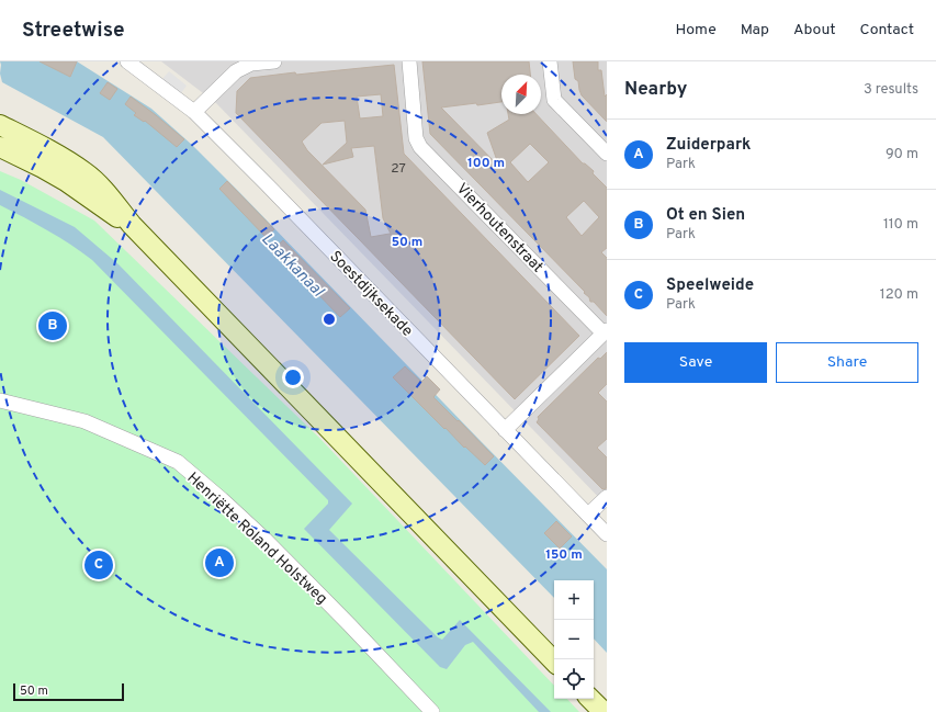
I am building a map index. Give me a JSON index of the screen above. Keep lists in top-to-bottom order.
{
  "streets": {
    "street": ["Vierhoutenstraat", "Soestdijksekade", "Henriëtte Roland Holstweg"]
  },
  "water": ["Laakkanaal"],
  "house_numbers": ["27"],
  "scale_bar": "50 m",
  "north": "top right",
  "page": {
    "header": "Streetwise",
    "nav": [
      "Home",
      "Map",
      "About",
      "Contact"
    ],
    "heading": ["Nearby", "3 results"],
    "list": [
      {
        "mark": "A",
        "name": "Zuiderpark",
        "note": "Park",
        "value": "90 m"
      },
      {
        "mark": "B",
        "name": "Ot en Sien",
        "note": "Park",
        "value": "110 m"
      },
      {
        "mark": "C",
        "name": "Speelweide",
        "note": "Park",
        "value": "120 m"
      }
    ],
    "pins": ["B", "A", "C"],
    "buttons": ["Save", "Share"],
    "map_buttons": ["+", "−"],
    "scale": "50 m"
  },
  "rings": ["100 m", "50 m", "150 m"]
}
